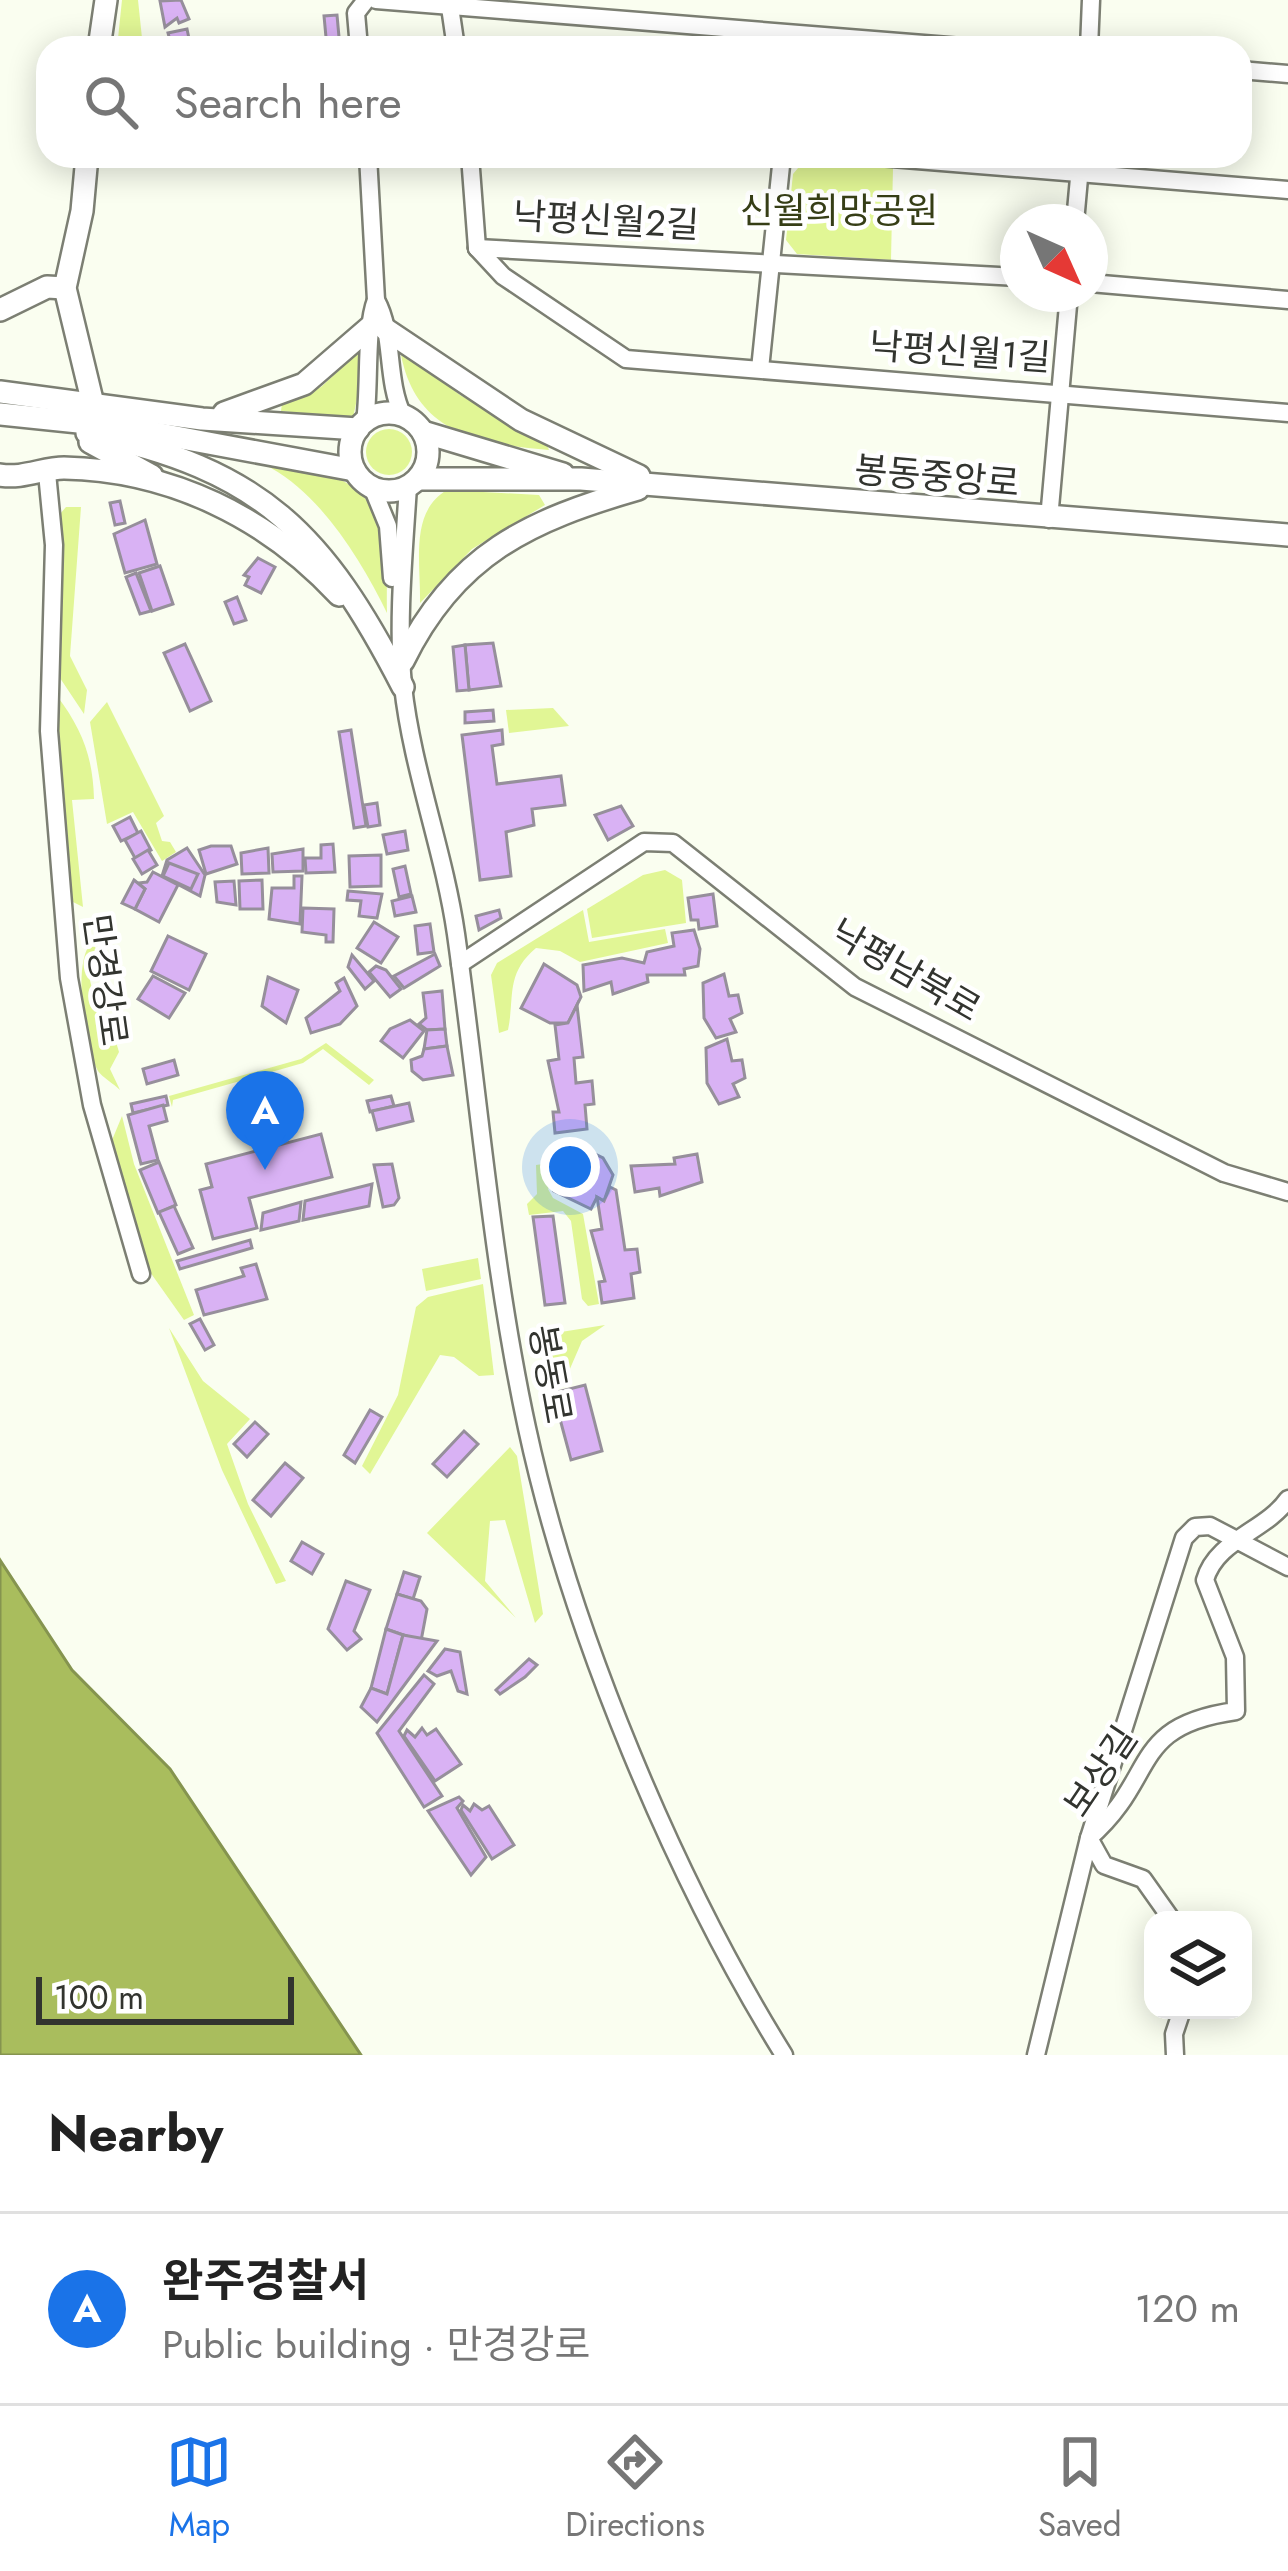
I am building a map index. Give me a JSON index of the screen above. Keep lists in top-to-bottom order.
{
  "streets": {
    "street": [
      "낙평신월2길",
      "낙평신월1길",
      "봉동중앙로",
      "낙평남북로",
      "만경강로",
      "봉동로",
      "보상길"
    ]
  },
  "crossings": [
    ["낙평신월2길", "낙평신월1길"],
    ["봉동중앙로", "봉동로"],
    ["낙평남북로", "봉동로"]
  ],
  "parks": ["신월희망공원"],
  "scale_bar": "100 m",
  "north": "bottom right",
  "page": {
    "search": "Search here",
    "pins": "A",
    "scale": "100 m",
    "heading": "Nearby",
    "list": [
      {
        "mark": "A",
        "name": "완주경찰서",
        "note": "Public building · 만경강로",
        "value": "120 m"
      }
    ],
    "nav": ["Map", "Directions", "Saved"]
  }
}
